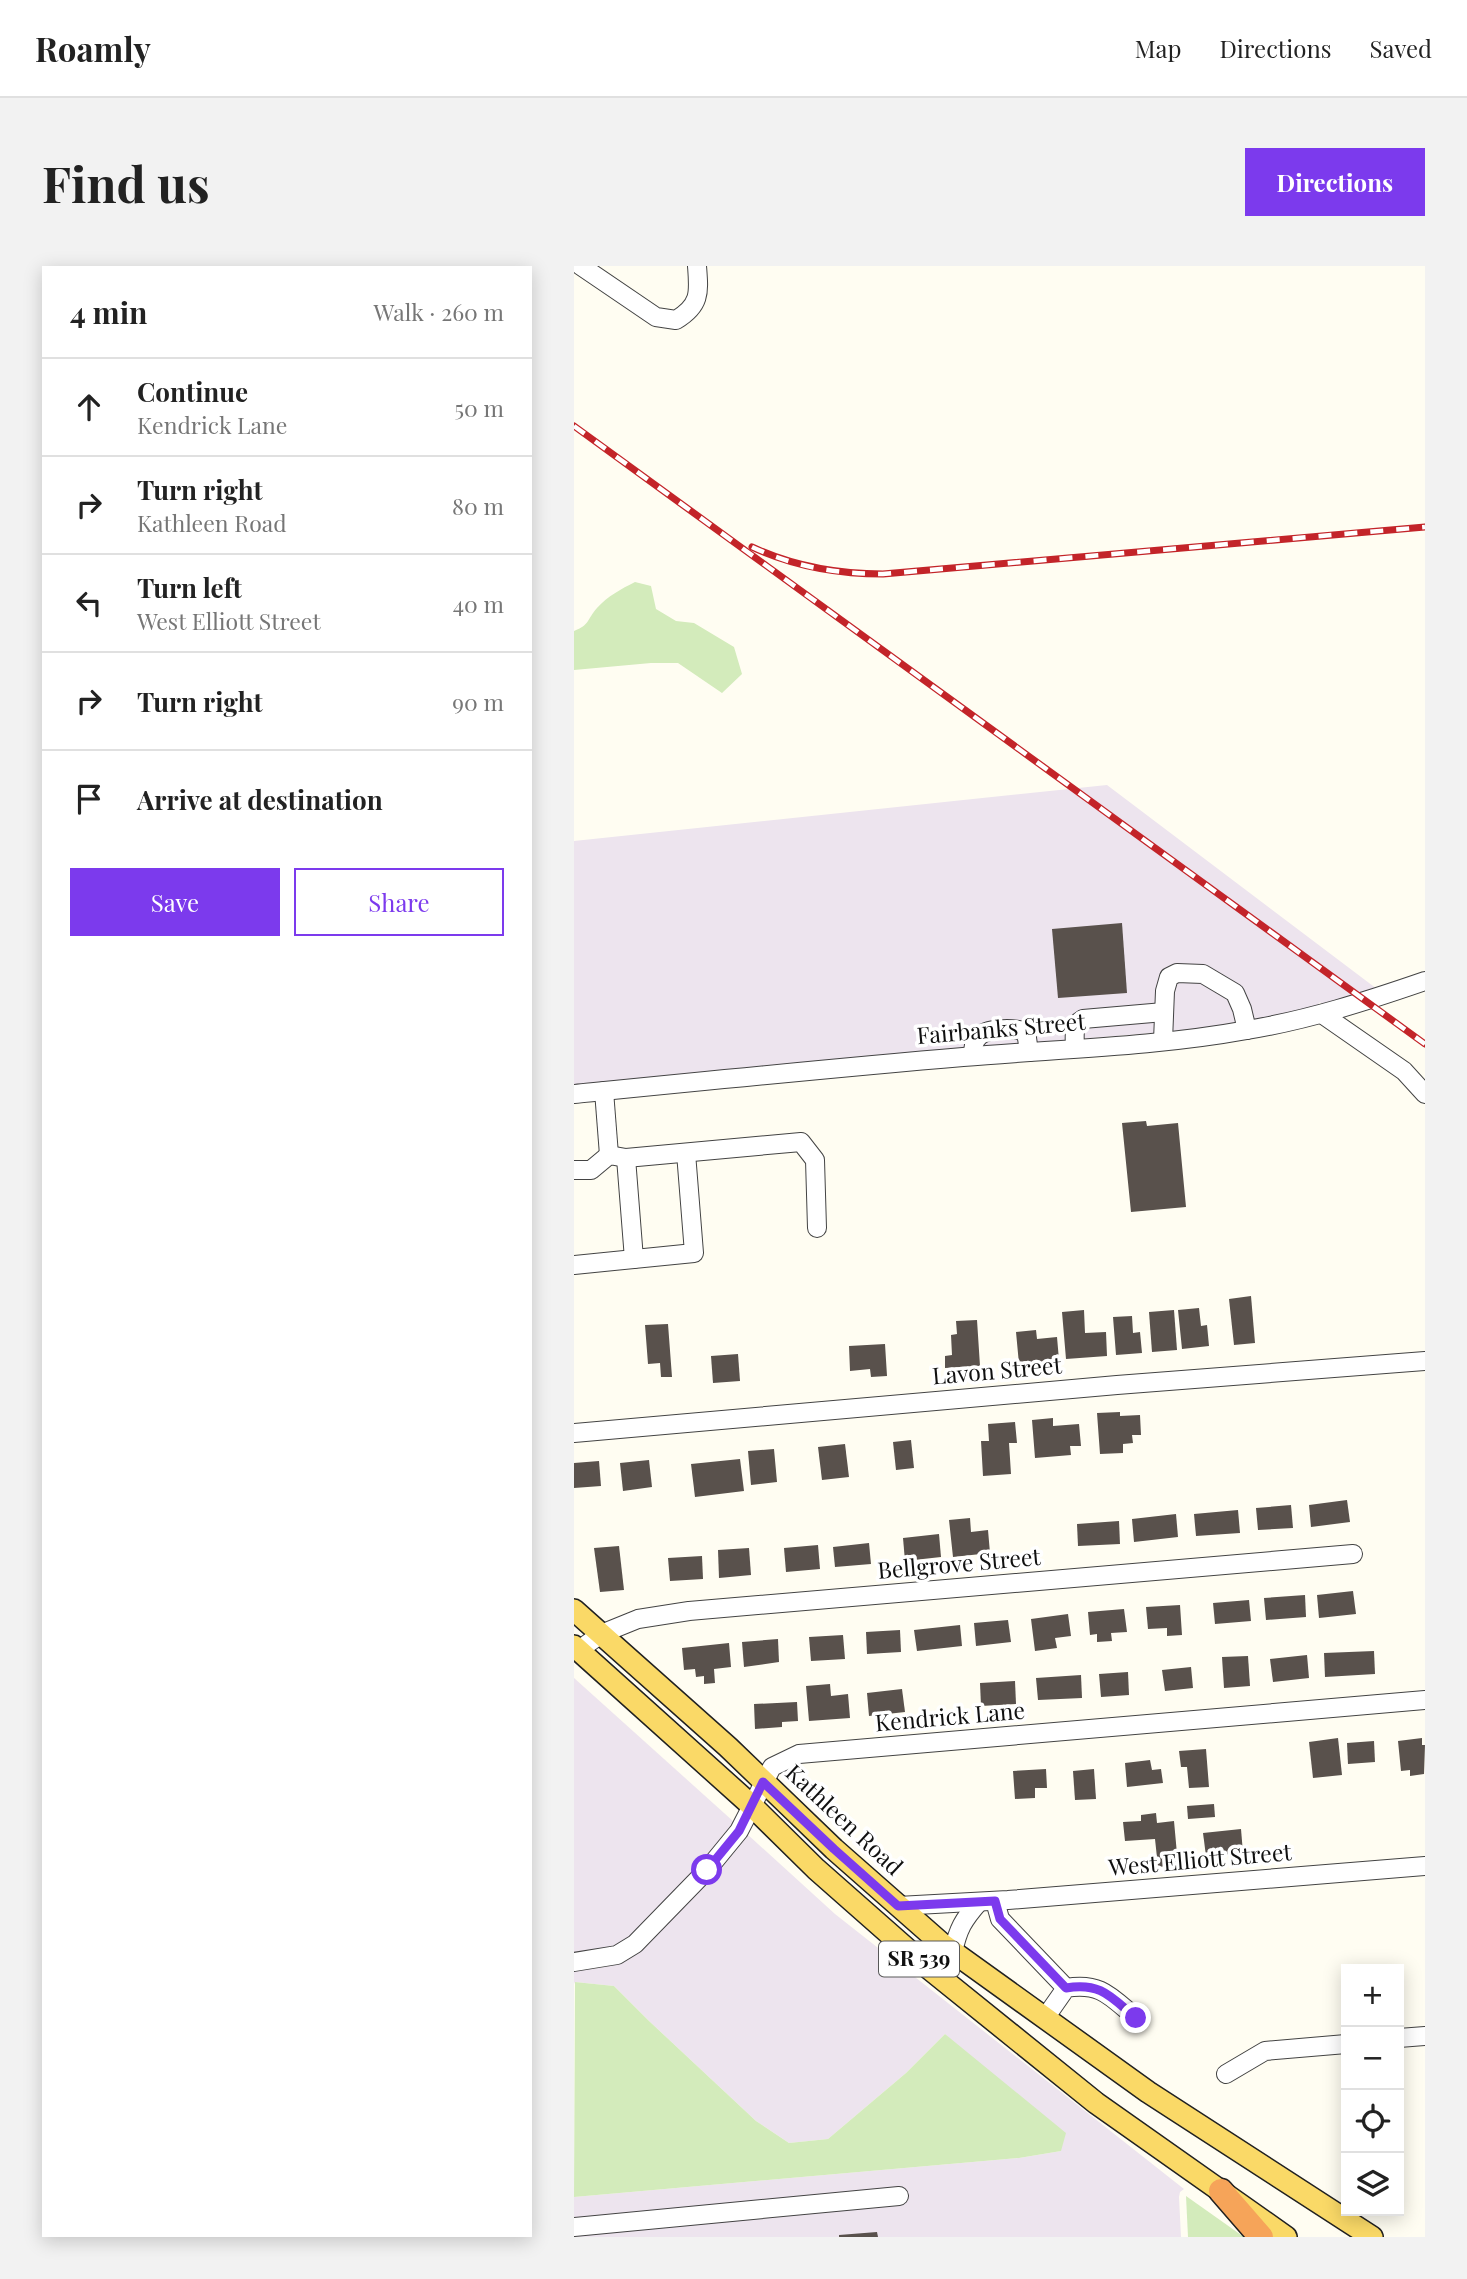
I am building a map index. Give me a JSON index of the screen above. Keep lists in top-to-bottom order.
{
  "streets": {
    "main road": ["Kathleen Road", "SR 539"],
    "street": [
      "Fairbanks Street",
      "Lavon Street",
      "Bellgrove Street",
      "Kendrick Lane",
      "West Elliott Street"
    ]
  },
  "crossings": [
    ["Bellgrove Street", "Kathleen Road"],
    ["Bellgrove Street", "SR 539"],
    ["Kendrick Lane", "Kathleen Road"],
    ["Kendrick Lane", "SR 539"],
    ["Kathleen Road", "West Elliott Street"]
  ],
  "page": {
    "header": "Roamly",
    "nav": ["Map", "Directions", "Saved"],
    "buttons": [
      "Directions",
      ["Save", "Share"]
    ],
    "title": "Find us",
    "heading": ["4 min", "Walk · 260 m"],
    "list": [
      ["Continue", "Kendrick Lane", "50 m"],
      ["Turn right", "Kathleen Road", "80 m"],
      ["Turn left", "West Elliott Street", "40 m"],
      ["Turn right", "90 m"],
      "Arrive at destination"
    ],
    "map_buttons": ["+", "−"]
  }
}
